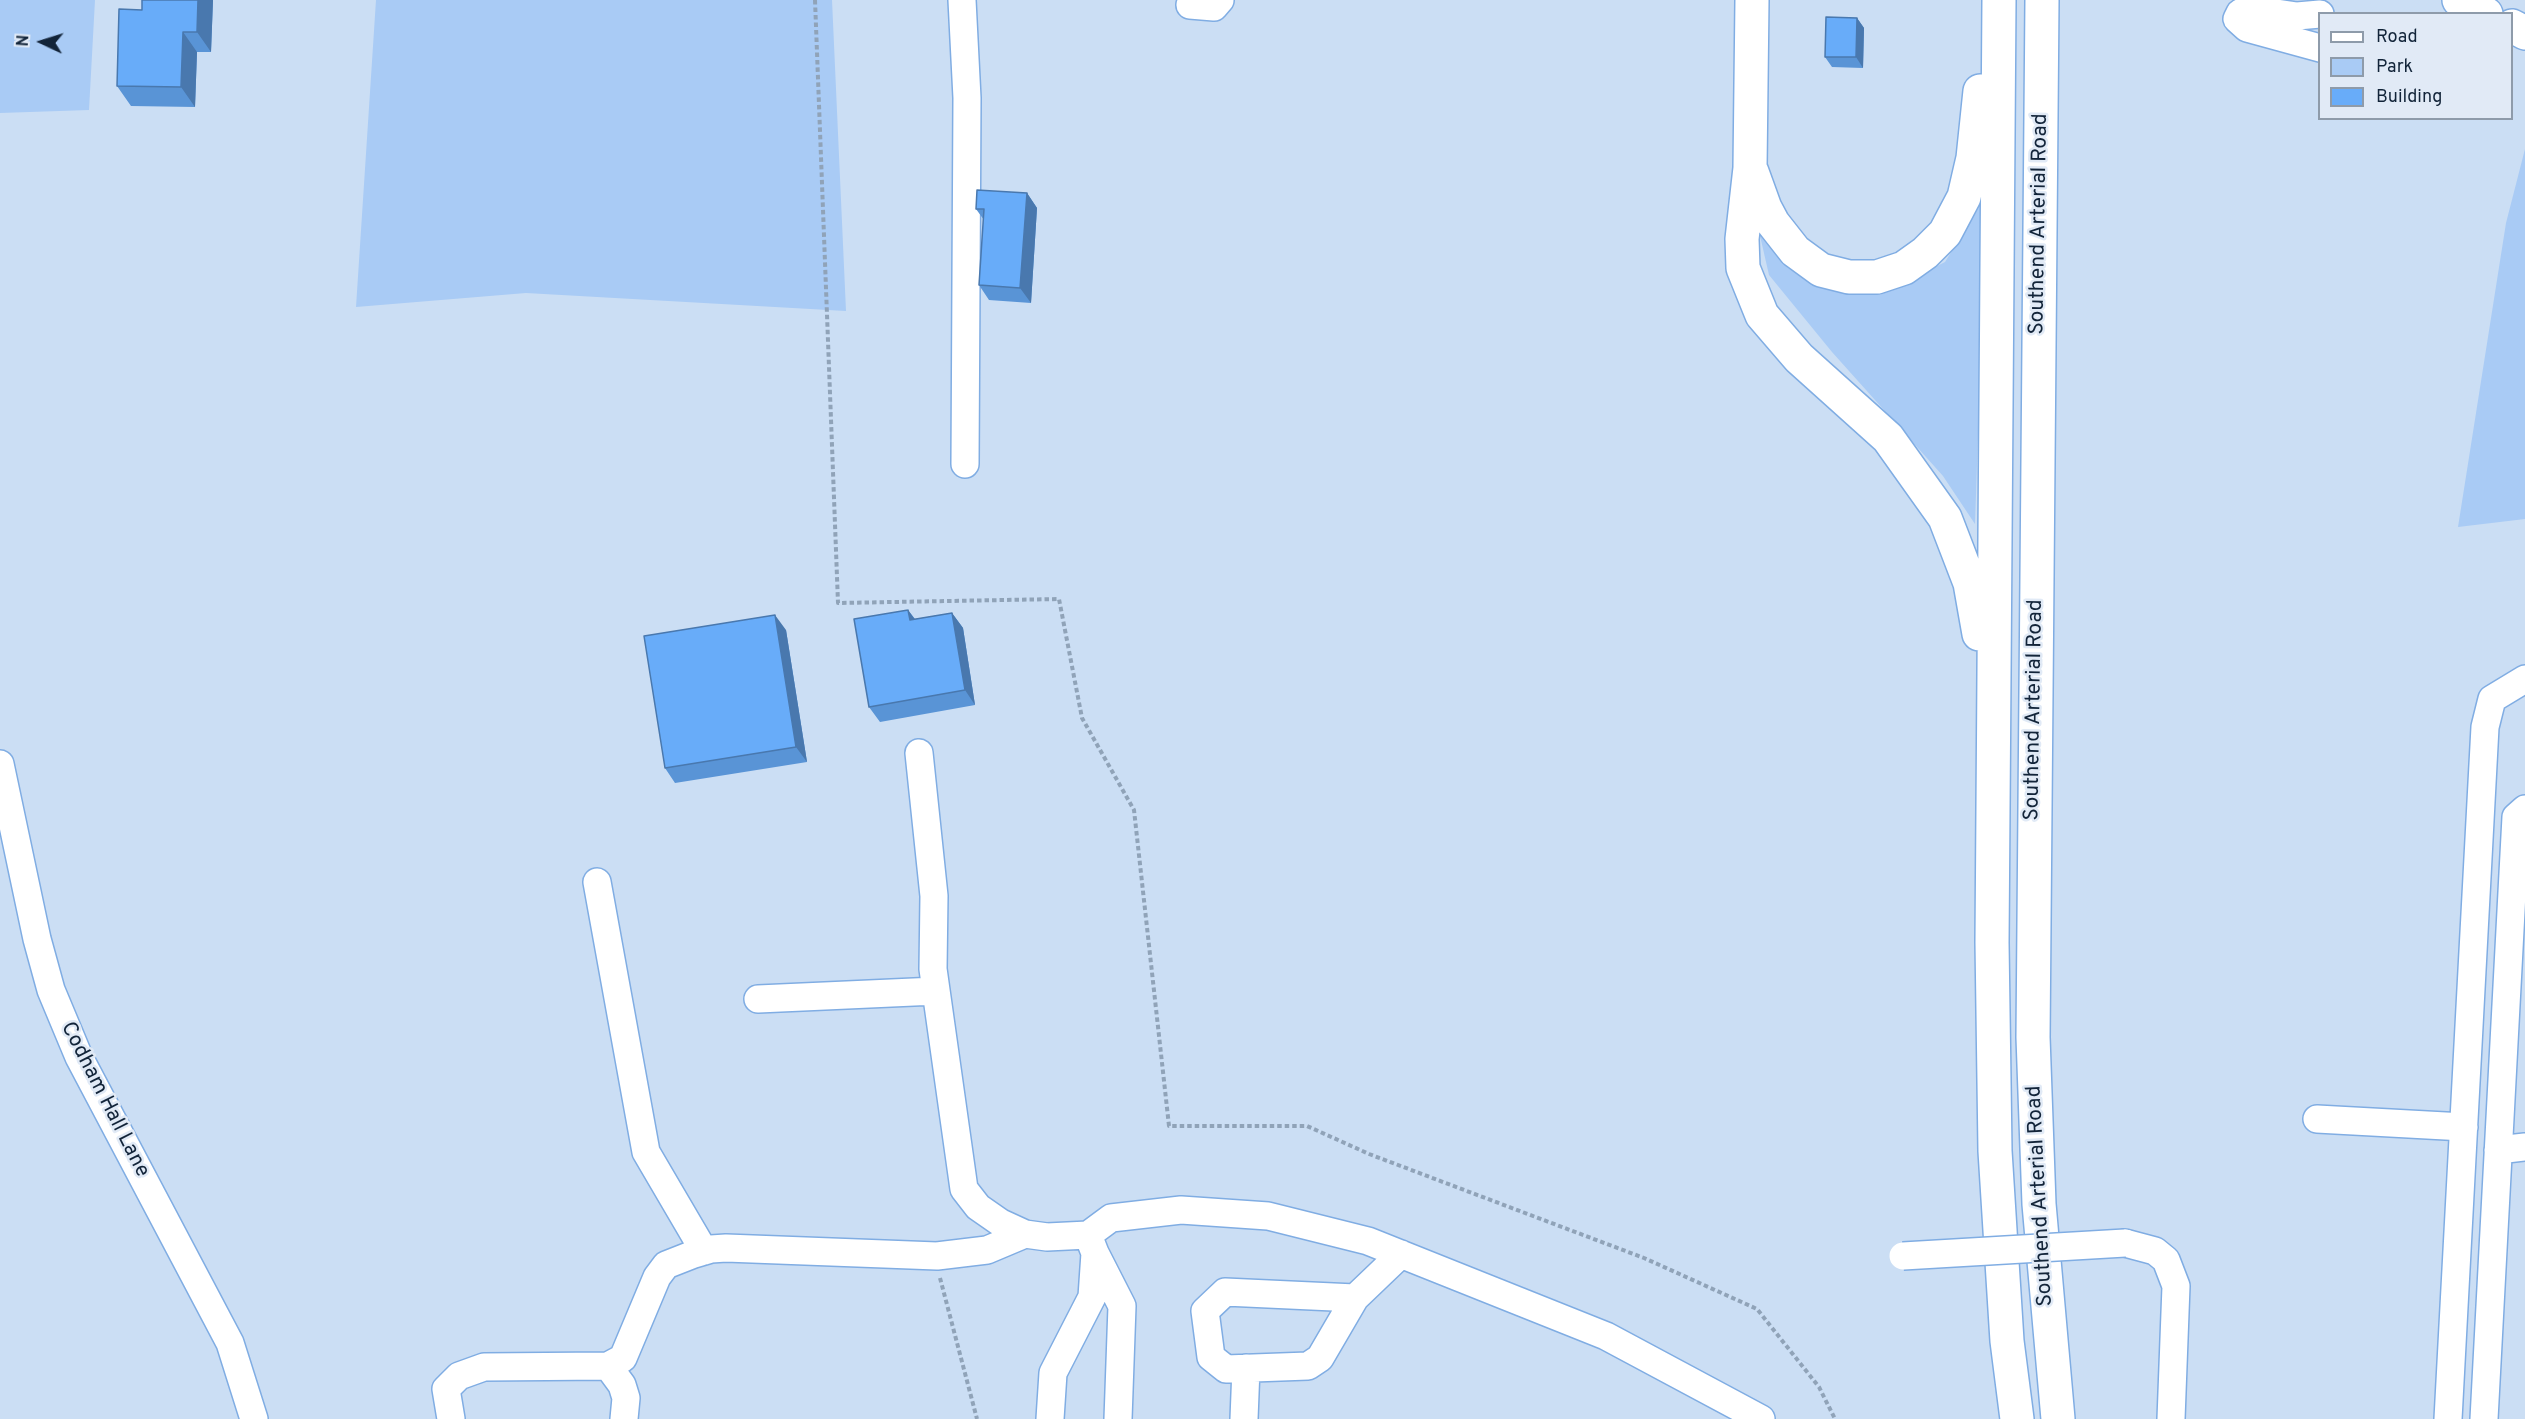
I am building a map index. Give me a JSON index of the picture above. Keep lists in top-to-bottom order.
{
  "streets": {
    "main road": ["Southend Arterial Road"],
    "street": ["Codham Hall Lane"]
  },
  "legend": ["Road", "Park", "Building"],
  "north": "left"
}
